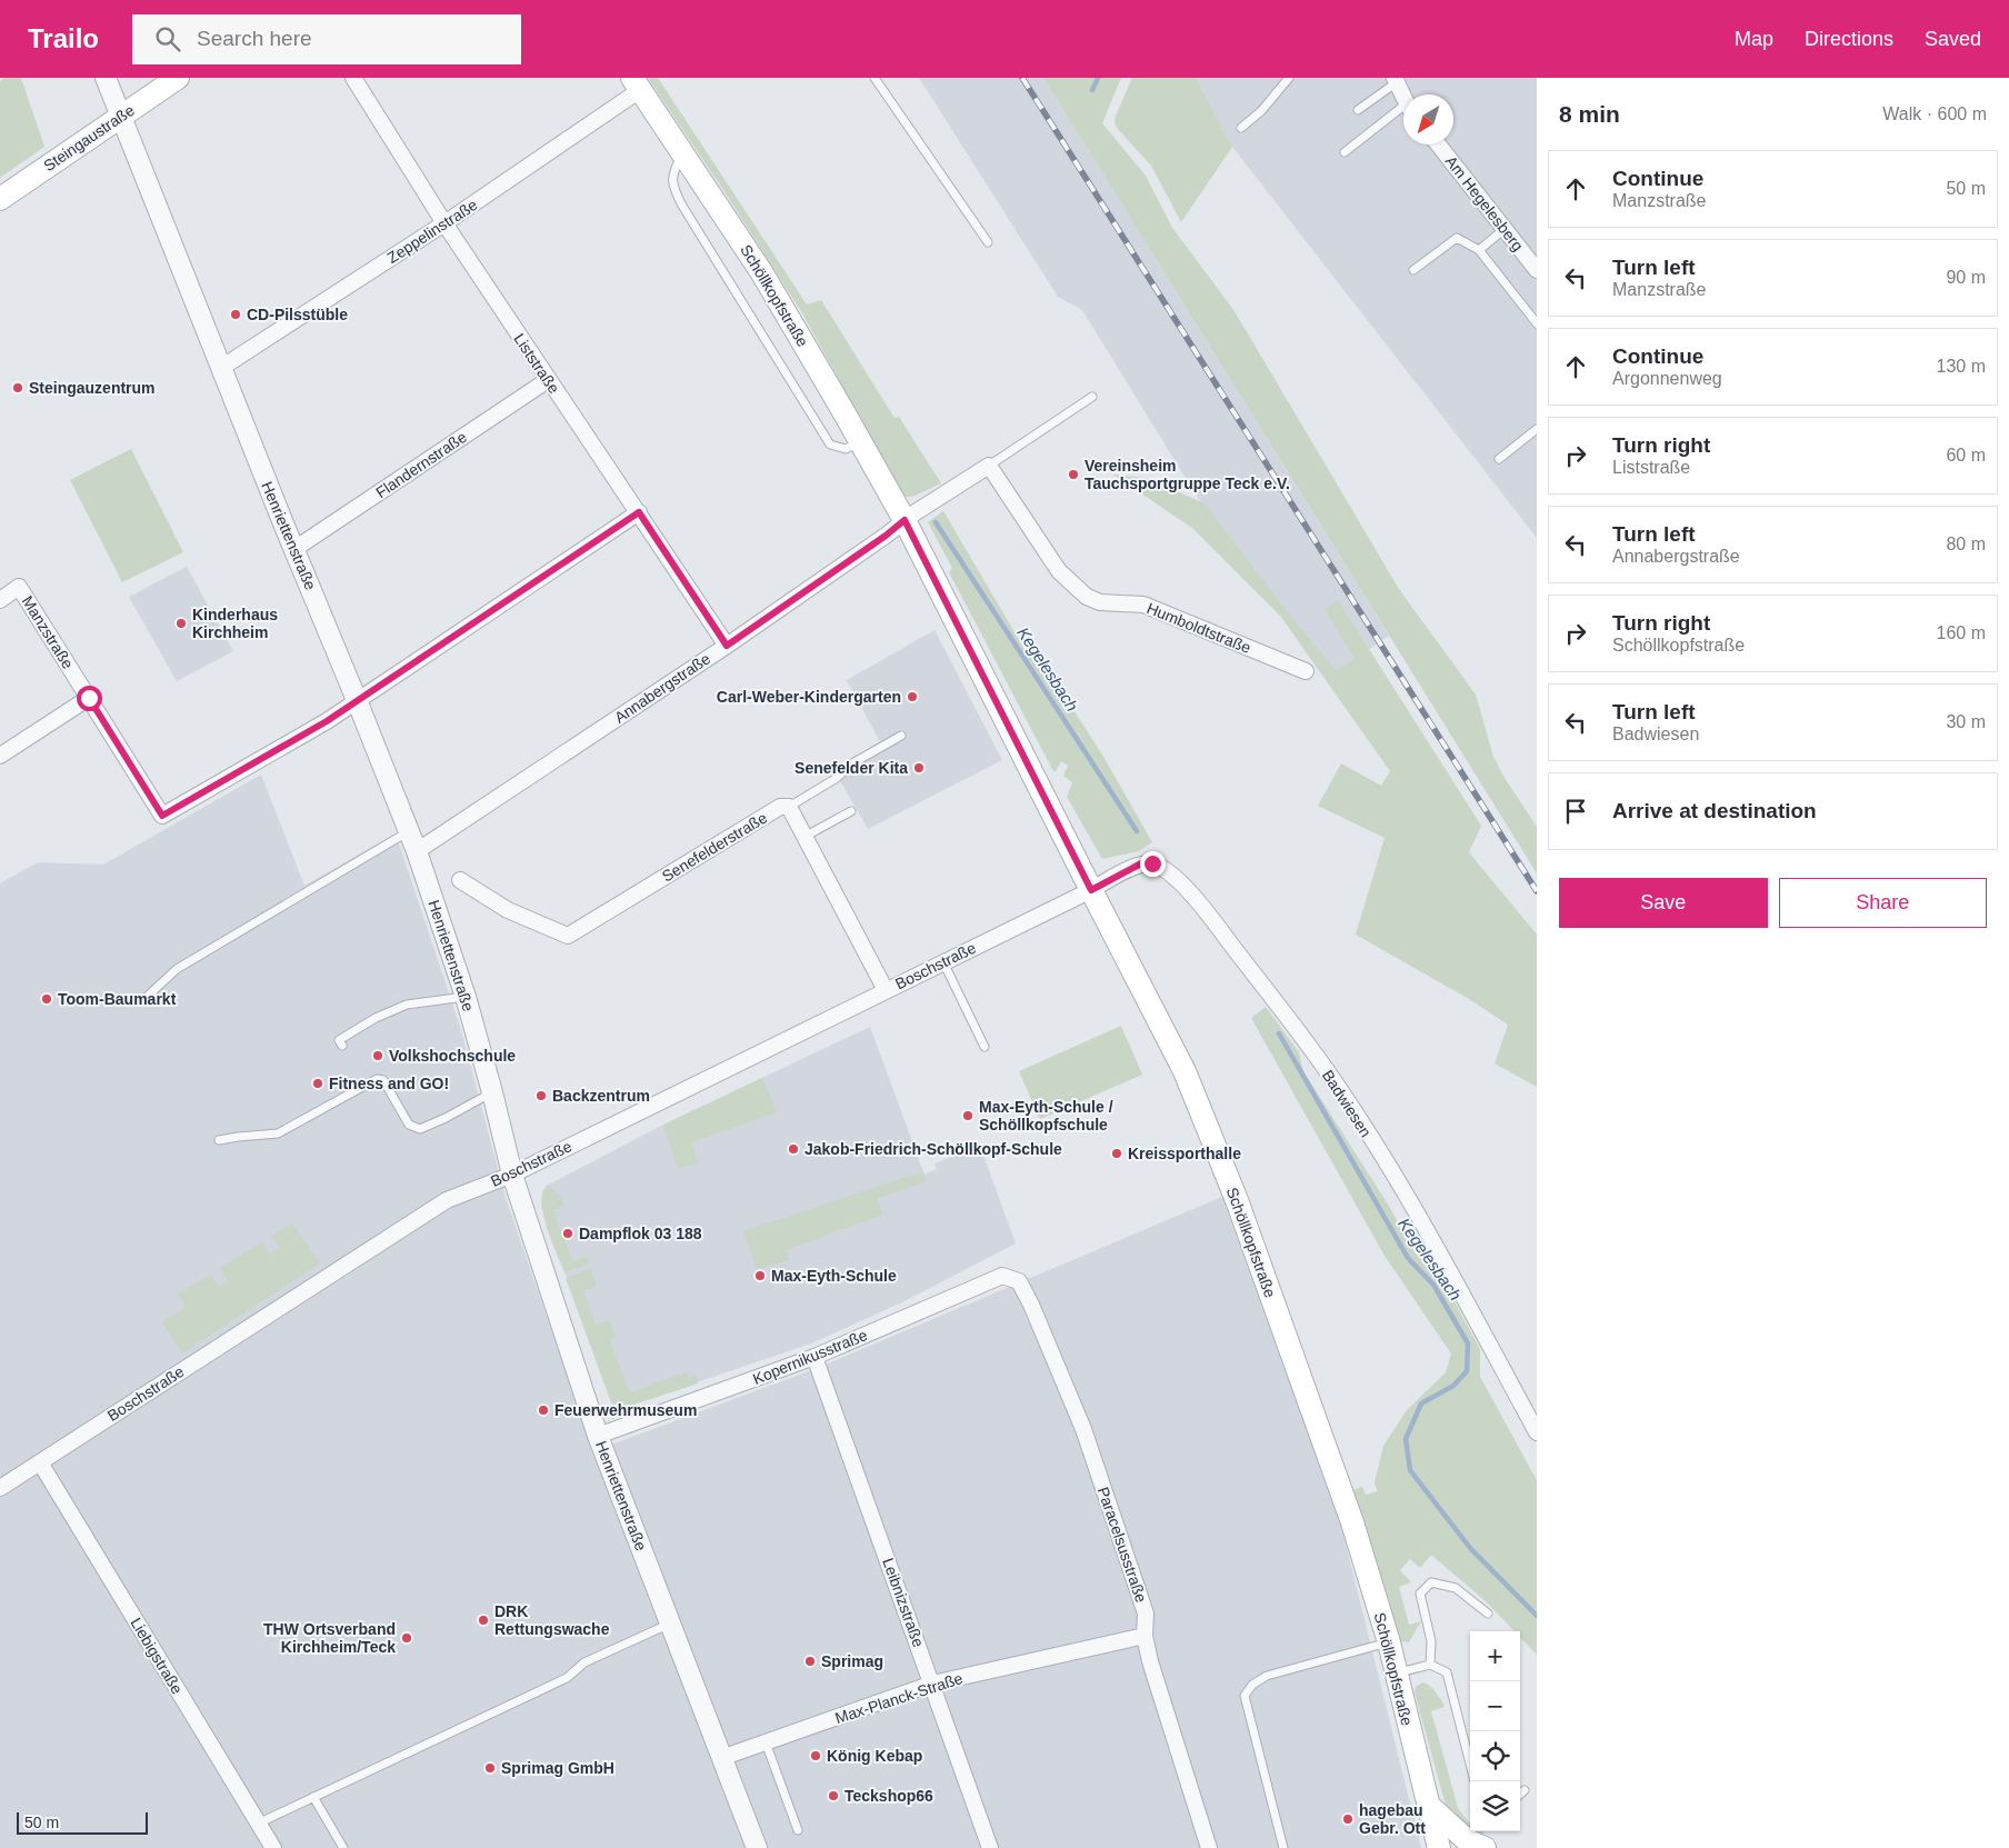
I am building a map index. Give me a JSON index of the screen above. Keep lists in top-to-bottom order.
{
  "streets": {
    "main road": ["Steingaustraße", "Schöllkopfstraße"],
    "street": [
      "Am Hegelesberg",
      "Zeppelinstraße",
      "Liststraße",
      "Flandernstraße",
      "Henriettenstraße",
      "Humboldtstraße",
      "Manzstraße",
      "Annabergstraße",
      "Senefelderstraße",
      "Boschstraße",
      "Badwiesen",
      "Kopernikusstraße",
      "Paracelsusstraße",
      "Leibnizstraße",
      "Liebigstraße",
      "Max-Planck-Straße"
    ]
  },
  "crossings": [
    ["Steingaustraße", "Henriettenstraße"],
    ["Zeppelinstraße", "Schöllkopfstraße"],
    ["Zeppelinstraße", "Liststraße"],
    ["Zeppelinstraße", "Henriettenstraße"],
    ["Schöllkopfstraße", "Annabergstraße"],
    ["Schöllkopfstraße", "Boschstraße"],
    ["Schöllkopfstraße", "Badwiesen"],
    ["Liststraße", "Flandernstraße"],
    ["Liststraße", "Annabergstraße"],
    ["Flandernstraße", "Henriettenstraße"],
    ["Henriettenstraße", "Manzstraße"],
    ["Henriettenstraße", "Annabergstraße"],
    ["Henriettenstraße", "Boschstraße"],
    ["Henriettenstraße", "Kopernikusstraße"],
    ["Henriettenstraße", "Max-Planck-Straße"],
    ["Boschstraße", "Badwiesen"],
    ["Boschstraße", "Liebigstraße"],
    ["Kopernikusstraße", "Paracelsusstraße"],
    ["Kopernikusstraße", "Leibnizstraße"],
    ["Paracelsusstraße", "Max-Planck-Straße"],
    ["Leibnizstraße", "Max-Planck-Straße"]
  ],
  "water": ["Kegelesbach"],
  "places": [
    "CD-Pilsstüble",
    "Steingauzentrum",
    "Vereinsheim Tauchsportgruppe Teck e.V.",
    "Kinderhaus Kirchheim",
    "Carl-Weber-Kindergarten",
    "Senefelder Kita",
    "Toom-Baumarkt",
    "Volkshochschule",
    "Fitness and GO!",
    "Backzentrum",
    "Max-Eyth-Schule / Schöllkopfschule",
    "Jakob-Friedrich-Schöllkopf-Schule",
    "Kreissporthalle",
    "Dampflok 03 188",
    "Max-Eyth-Schule",
    "Feuerwehrmuseum",
    "DRK Rettungswache",
    "THW Ortsverband Kirchheim/Teck",
    "Sprimag",
    "König Kebap",
    "Sprimag GmbH",
    "Teckshop66",
    "hagebau Gebr. Ott"
  ],
  "scale_bar": "50 m",
  "north": "bottom left",
  "page": {
    "header": "Trailo",
    "search": "Search here",
    "nav": ["Map", "Directions", "Saved"],
    "heading": ["8 min", "Walk · 600 m"],
    "list": [
      ["Continue", "Manzstraße", "50 m"],
      ["Turn left", "Manzstraße", "90 m"],
      ["Continue", "Argonnenweg", "130 m"],
      ["Turn right", "Liststraße", "60 m"],
      ["Turn left", "Annabergstraße", "80 m"],
      ["Turn right", "Schöllkopfstraße", "160 m"],
      ["Turn left", "Badwiesen", "30 m"],
      "Arrive at destination"
    ],
    "buttons": ["Save", "Share"],
    "map_buttons": ["+", "−"],
    "scale": "50 m"
  }
}
